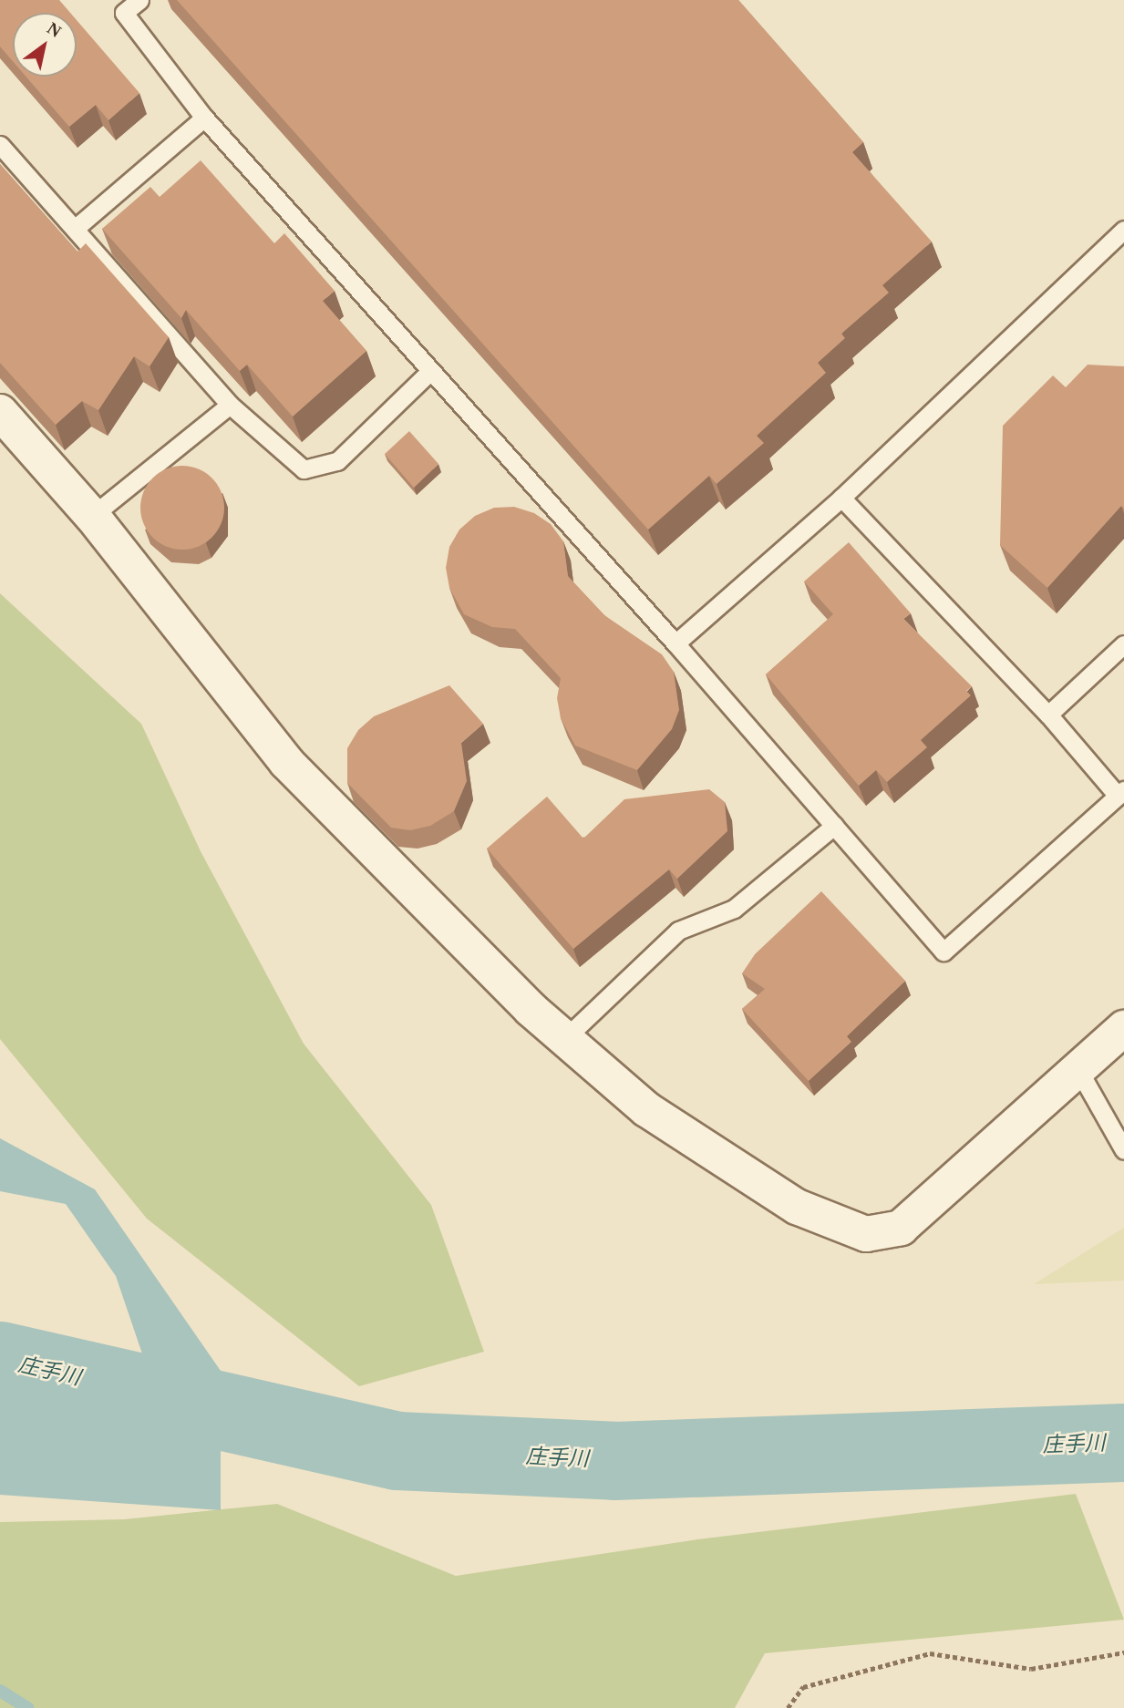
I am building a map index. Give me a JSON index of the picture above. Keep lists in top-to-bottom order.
{
  "water": ["庄手川"],
  "north": "top right"
}
